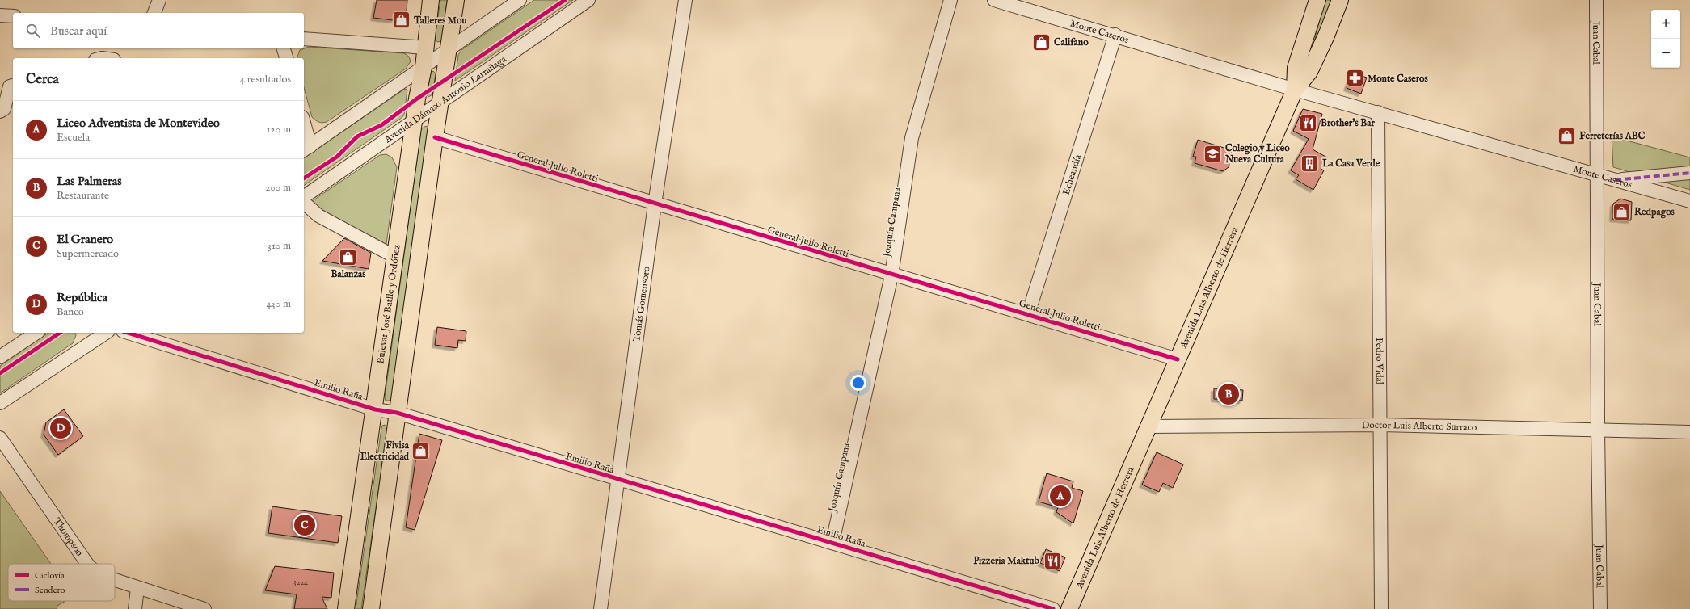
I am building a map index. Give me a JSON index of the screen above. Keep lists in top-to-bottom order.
{
  "streets": {
    "main road": ["Avenida Luis Alberto de Herrera", "Bulevar José Batlle y Ordóñez"],
    "street": [
      "Monte Caseros",
      "Juan Cabal",
      "Avenida Dámaso Antonio Larrañaga",
      "General Julio Roletti",
      "Echeandía",
      "Joaquín Campana",
      "Tomás Gomensoro",
      "Pedro Vidal",
      "Emilio Raña",
      "Doctor Luis Alberto Surraco",
      "Thompson"
    ]
  },
  "crossings": [
    ["Monte Caseros", "Juan Cabal"],
    ["Monte Caseros", "Echeandía"],
    ["Monte Caseros", "Avenida Luis Alberto de Herrera"],
    ["Monte Caseros", "Pedro Vidal"],
    ["Juan Cabal", "Doctor Luis Alberto Surraco"],
    ["Avenida Dámaso Antonio Larrañaga", "Bulevar José Batlle y Ordóñez"],
    ["General Julio Roletti", "Echeandía"],
    ["General Julio Roletti", "Joaquín Campana"],
    ["General Julio Roletti", "Avenida Luis Alberto de Herrera"],
    ["General Julio Roletti", "Tomás Gomensoro"],
    ["Joaquín Campana", "Emilio Raña"],
    ["Avenida Luis Alberto de Herrera", "Doctor Luis Alberto Surraco"],
    ["Bulevar José Batlle y Ordóñez", "Emilio Raña"],
    ["Tomás Gomensoro", "Emilio Raña"],
    ["Pedro Vidal", "Doctor Luis Alberto Surraco"]
  ],
  "places": {
    "shop": [
      "Talleres Mou",
      "Califano",
      "Ferreterías ABC",
      "Redpagos",
      "Balanzas",
      "Fivisa Electricidad"
    ],
    "pharmacy": ["Monte Caseros"],
    "restaurant": ["Brother's Bar", "Pizzeria Maktub"],
    "school or university": ["Colegio y Liceo Nueva Cultura"],
    "building": ["La Casa Verde"]
  },
  "house_numbers": ["3224"],
  "legend": ["Ciclovía", "Sendero"],
  "page": {
    "map_buttons": ["+", "−"],
    "search": "Buscar aquí",
    "heading": ["Cerca", "4 resultados"],
    "list": [
      {
        "mark": "A",
        "name": "Liceo Adventista de Montevideo",
        "note": "Escuela",
        "value": "120 m"
      },
      {
        "mark": "B",
        "name": "Las Palmeras",
        "note": "Restaurante",
        "value": "200 m"
      },
      {
        "mark": "C",
        "name": "El Granero",
        "note": "Supermercado",
        "value": "310 m"
      },
      {
        "mark": "D",
        "name": "República",
        "note": "Banco",
        "value": "430 m"
      }
    ],
    "pins": [
      "B",
      "D",
      "A",
      "C"
    ]
  }
}
